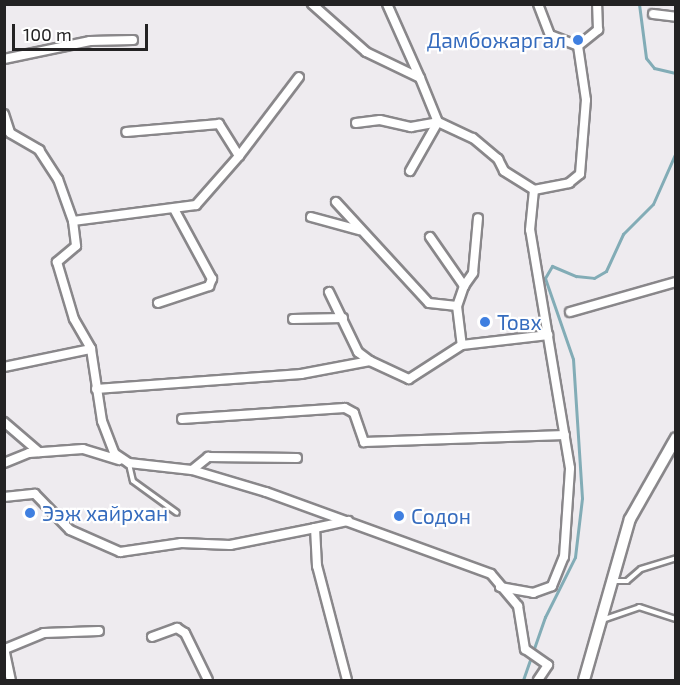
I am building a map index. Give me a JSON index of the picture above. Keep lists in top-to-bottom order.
{
  "places": [
    "Дамбожаргал",
    "Товх",
    "Ээж хайрхан",
    "Содон"
  ],
  "scale_bar": "100 m"
}
